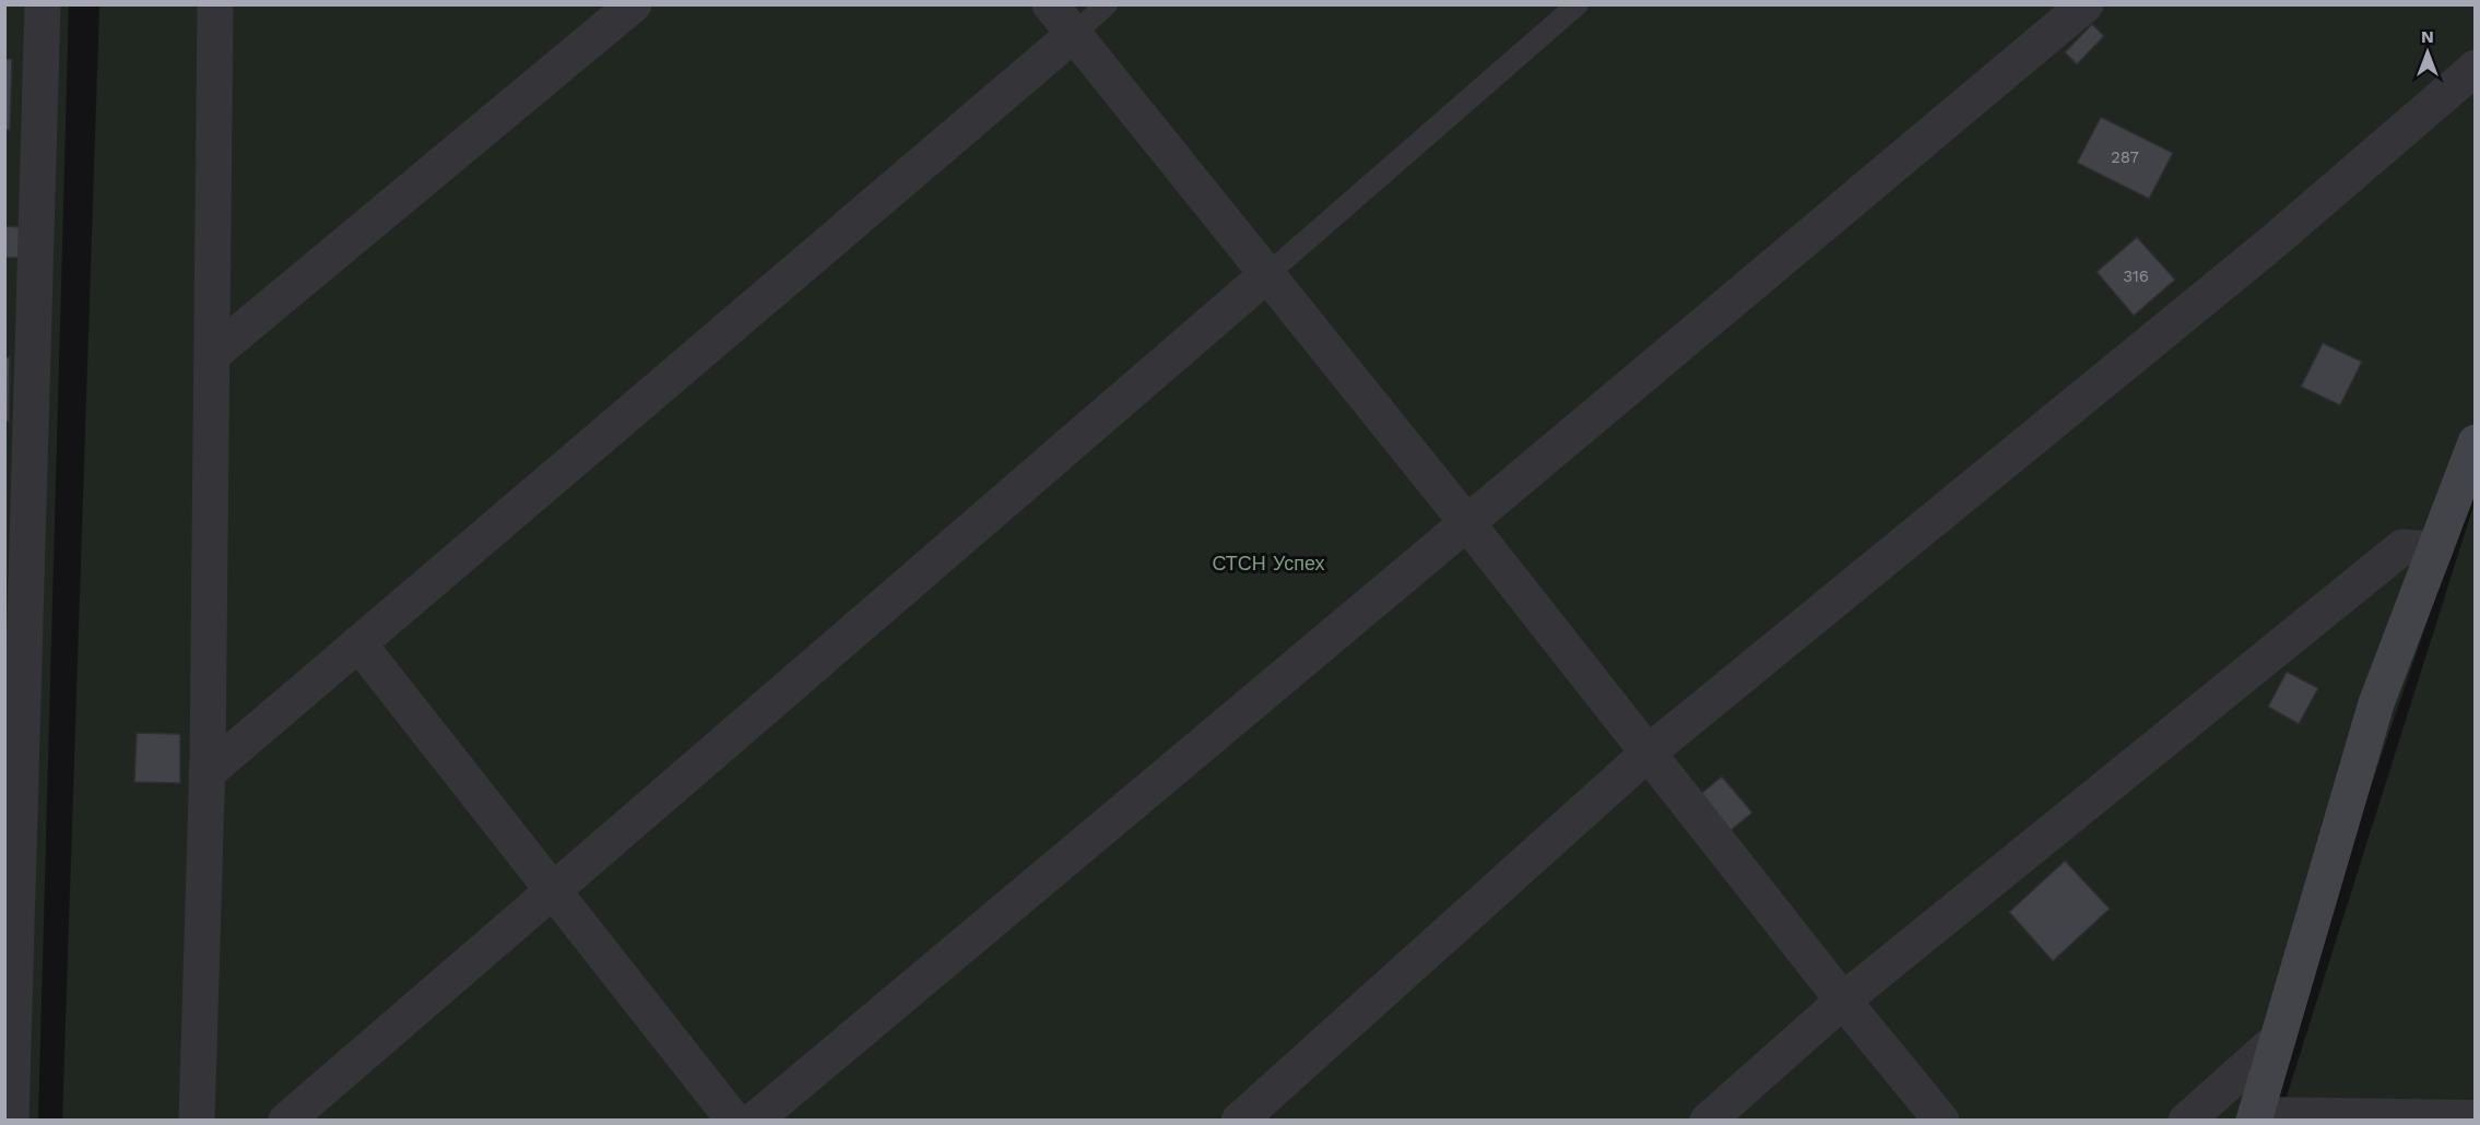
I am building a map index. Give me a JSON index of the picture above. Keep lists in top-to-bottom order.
{
  "parks": ["СТСН Успех"],
  "house_numbers": ["287", "316"],
  "north": "top"
}
